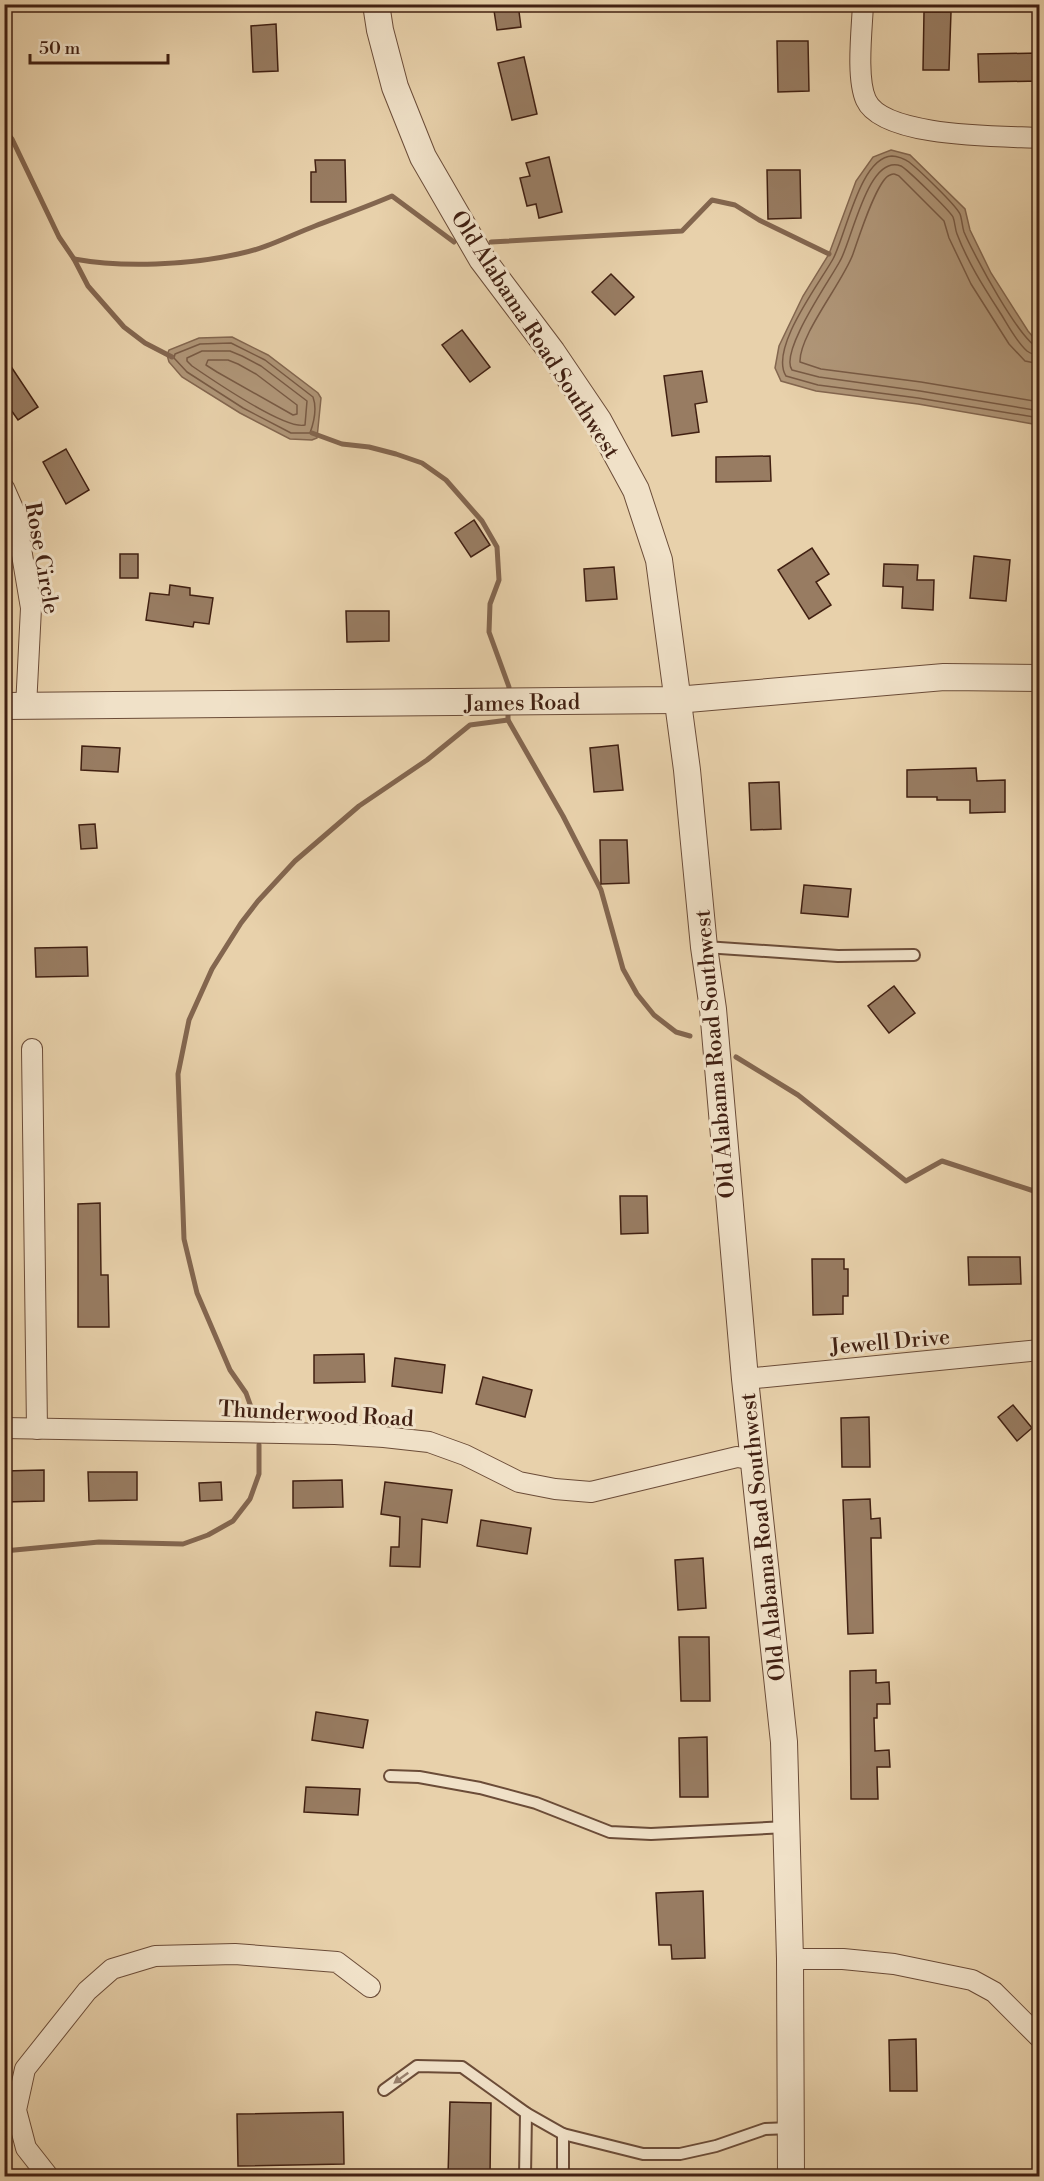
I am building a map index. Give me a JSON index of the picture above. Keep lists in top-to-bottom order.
{
  "streets": {
    "street": [
      "Old Alabama Road Southwest",
      "Rose Circle",
      "James Road",
      "Jewell Drive",
      "Thunderwood Road"
    ]
  },
  "crossings": [
    ["Old Alabama Road Southwest", "James Road"],
    ["Old Alabama Road Southwest", "Jewell Drive"],
    ["Old Alabama Road Southwest", "Thunderwood Road"],
    ["Rose Circle", "James Road"]
  ],
  "scale_bar": "50 m"
}
